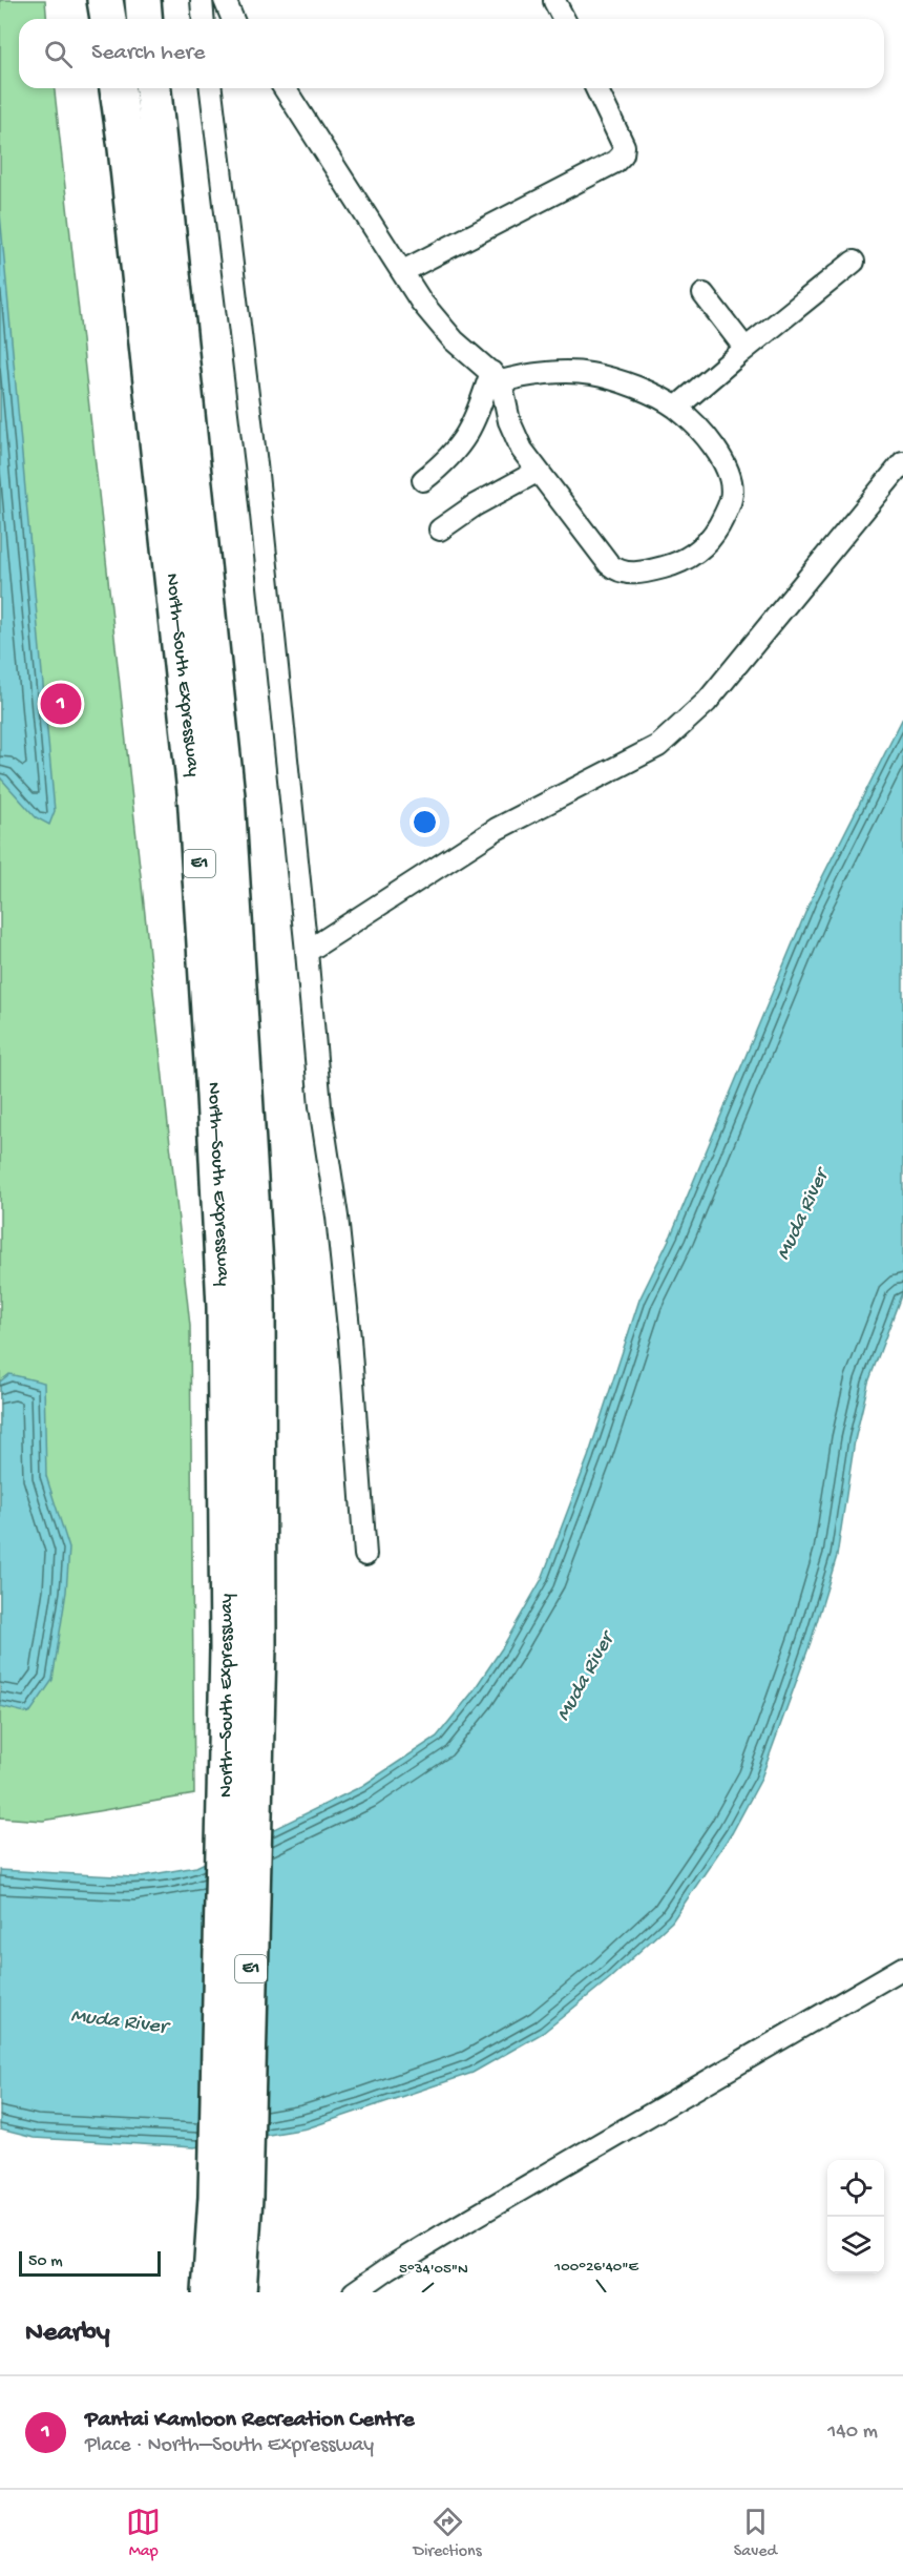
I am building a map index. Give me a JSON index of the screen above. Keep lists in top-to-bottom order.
{
  "streets": {
    "highway": ["North–South Expressway", "E1"]
  },
  "water": ["Muda River"],
  "scale_bar": "50 m",
  "page": {
    "search": "Search here",
    "pins": "1",
    "scale": "50 m",
    "heading": "Nearby",
    "list": [
      {
        "mark": "1",
        "name": "Pantai Kamloon Recreation Centre",
        "note": "Place · North–South Expressway",
        "value": "140 m"
      }
    ],
    "nav": ["Map", "Directions", "Saved"]
  },
  "coordinates": ["100°26'40\"E", "5°34'05\"N"]
}
